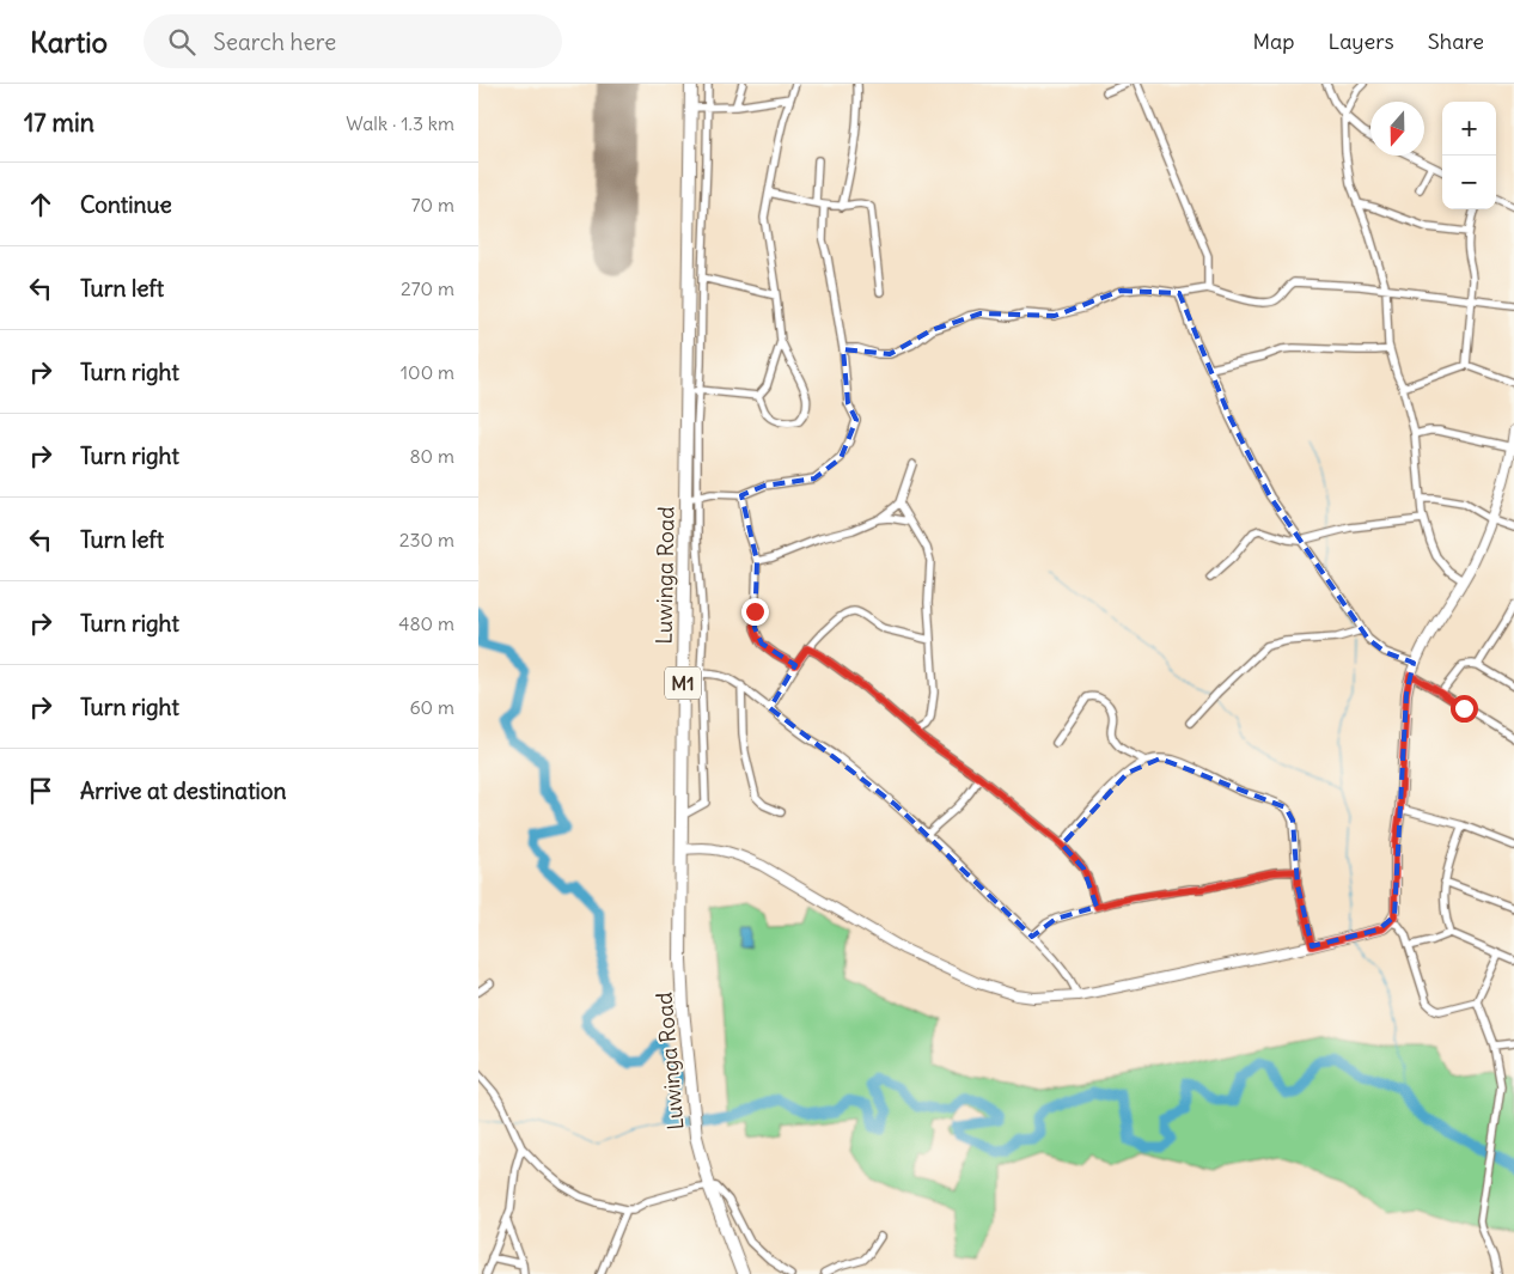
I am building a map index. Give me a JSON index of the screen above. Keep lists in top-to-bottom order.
{
  "streets": {
    "highway": ["Luwinga Road", "M1"]
  },
  "north": "bottom",
  "page": {
    "header": "Kartio",
    "search": "Search here",
    "nav": ["Map", "Layers", "Share"],
    "heading": ["17 min", "Walk · 1.3 km"],
    "map_buttons": ["+", "−"],
    "list": [
      ["Continue", "70 m"],
      ["Turn left", "270 m"],
      ["Turn right", "100 m"],
      ["Turn right", "80 m"],
      ["Turn left", "230 m"],
      ["Turn right", "480 m"],
      ["Turn right", "60 m"],
      "Arrive at destination"
    ]
  }
}
